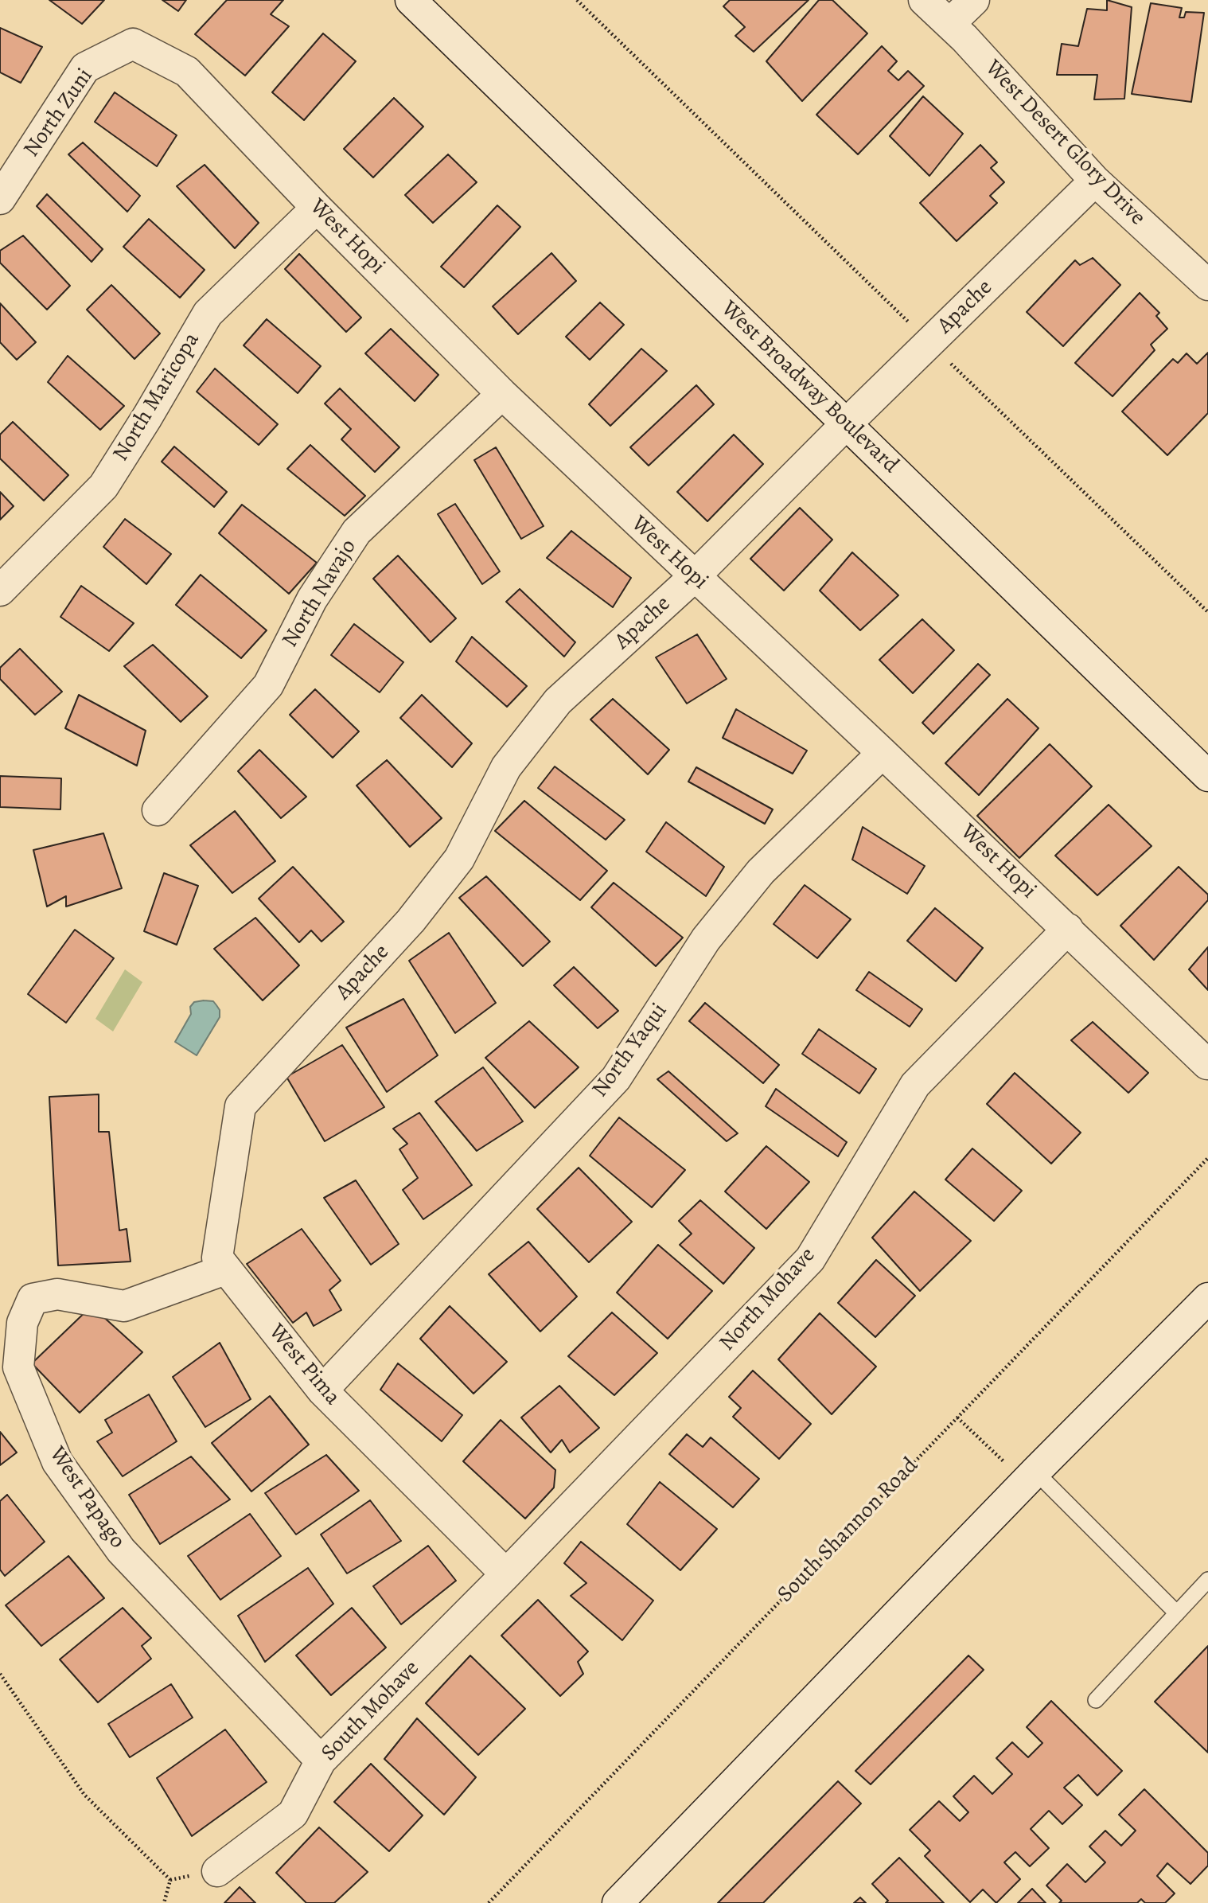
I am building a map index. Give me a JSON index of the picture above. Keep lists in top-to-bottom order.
{
  "streets": {
    "street": [
      "North Zuni",
      "West Desert Glory Drive",
      "West Hopi",
      "Apache",
      "West Broadway Boulevard",
      "North Maricopa",
      "North Navajo",
      "North Yaqui",
      "North Mohave",
      "West Pima",
      "West Papago",
      "South Mohave"
    ],
    "path": ["South Shannon Road"]
  },
  "crossings": [
    ["North Zuni", "West Hopi"],
    ["West Desert Glory Drive", "Apache"],
    ["West Hopi", "Apache"],
    ["West Hopi", "North Maricopa"],
    ["West Hopi", "North Navajo"],
    ["West Hopi", "North Yaqui"],
    ["West Hopi", "North Mohave"],
    ["Apache", "West Broadway Boulevard"],
    ["Apache", "West Pima"],
    ["North Yaqui", "West Pima"],
    ["North Mohave", "West Pima"],
    ["North Mohave", "South Mohave"],
    ["West Pima", "West Papago"],
    ["West Pima", "South Mohave"],
    ["West Papago", "South Mohave"]
  ]
}
